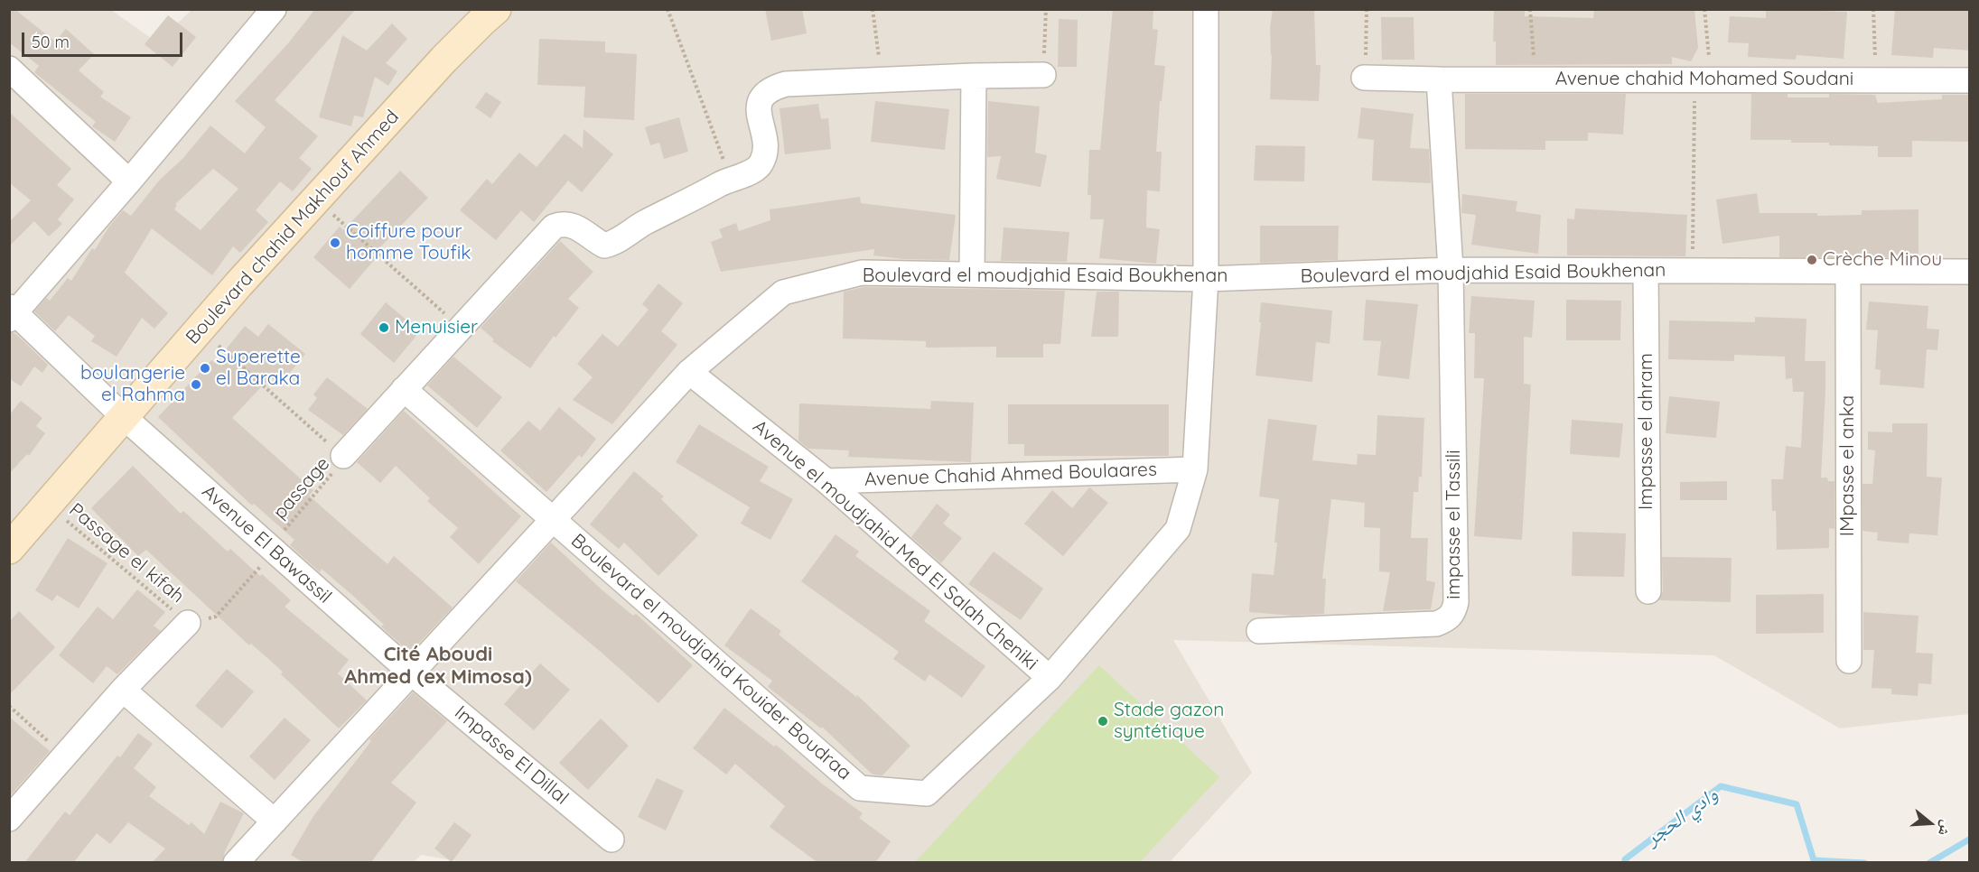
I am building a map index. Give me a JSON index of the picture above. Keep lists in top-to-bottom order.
{
  "streets": {
    "main road": ["Boulevard chahid Makhlouf Ahmed"],
    "street": [
      "Avenue chahid Mohamed Soudani",
      "Boulevard el moudjahid Esaid Boukhenan",
      "Impasse el ahram",
      "IMpasse el anka",
      "Avenue Chahid Ahmed Boulaares",
      "impasse el Tassili",
      "Avenue El Bawassil",
      "Avenue el moudjahid Med El Salah Cheniki",
      "Boulevard el moudjahid Kouider Boudraa",
      "Impasse El Dillal"
    ],
    "path": ["passage", "Passage el kifah"]
  },
  "crossings": [
    ["Boulevard chahid Makhlouf Ahmed", "Avenue El Bawassil"],
    ["Boulevard chahid Makhlouf Ahmed", "Passage el kifah"],
    ["Boulevard el moudjahid Esaid Boukhenan", "Impasse el ahram"],
    ["Boulevard el moudjahid Esaid Boukhenan", "IMpasse el anka"],
    ["Boulevard el moudjahid Esaid Boukhenan", "impasse el Tassili"],
    ["Boulevard el moudjahid Esaid Boukhenan", "Avenue El Bawassil"],
    ["Boulevard el moudjahid Esaid Boukhenan", "Avenue el moudjahid Med El Salah Cheniki"],
    ["Boulevard el moudjahid Esaid Boukhenan", "Boulevard el moudjahid Kouider Boudraa"],
    ["Boulevard el moudjahid Esaid Boukhenan", "Impasse El Dillal"],
    ["Avenue Chahid Ahmed Boulaares", "Avenue el moudjahid Med El Salah Cheniki"],
    ["Avenue Chahid Ahmed Boulaares", "Boulevard el moudjahid Kouider Boudraa"],
    ["passage", "Avenue El Bawassil"],
    ["passage", "Passage el kifah"],
    ["Avenue El Bawassil", "Impasse El Dillal"],
    ["Avenue el moudjahid Med El Salah Cheniki", "Boulevard el moudjahid Kouider Boudraa"]
  ],
  "districts": ["Cité Aboudi Ahmed (ex Mimosa)"],
  "water": ["وادي الحجر"],
  "places": [
    "Coiffure pour homme Toufik",
    "Crèche Minou",
    "Menuisier",
    "Superette el Baraka",
    "boulangerie el Rahma",
    "Stade gazon syntétique"
  ],
  "scale_bar": "50 m",
  "north": "right"
}
